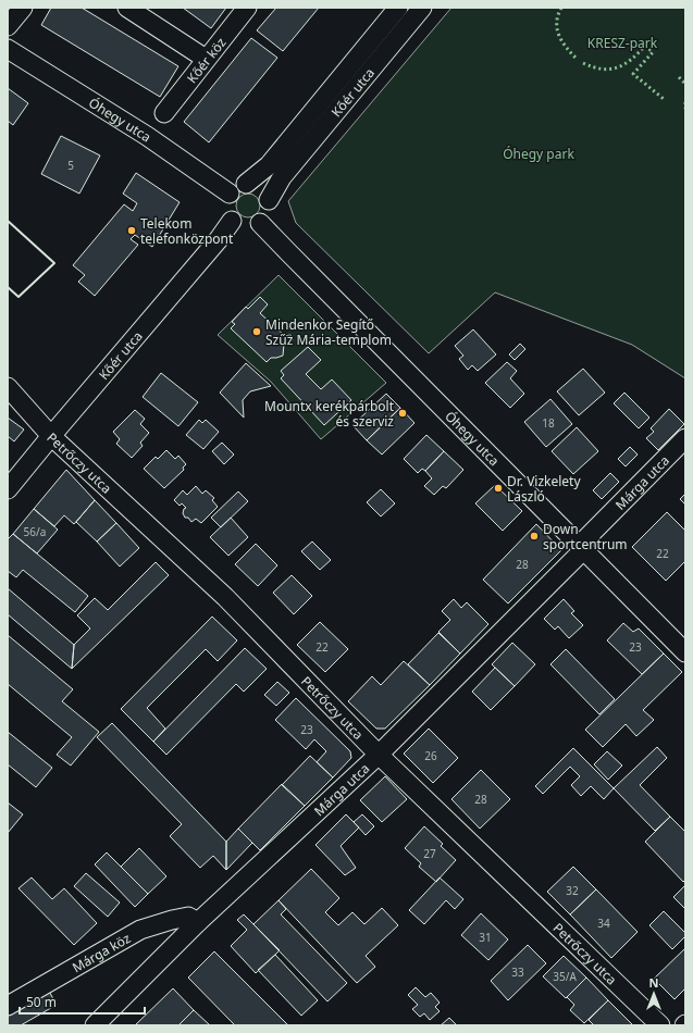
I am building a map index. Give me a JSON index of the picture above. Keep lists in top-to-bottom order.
{
  "streets": {
    "street": [
      "Kőér köz",
      "Kőér utca",
      "Óhegy utca",
      "Petrőczy utca",
      "Márga utca",
      "Márga köz"
    ]
  },
  "crossings": [
    ["Kőér utca", "Óhegy utca"],
    ["Kőér utca", "Petrőczy utca"],
    ["Óhegy utca", "Márga utca"],
    ["Petrőczy utca", "Márga utca"],
    ["Márga utca", "Márga köz"]
  ],
  "parks": ["KRESZ-park", "Óhegy park"],
  "places": [
    "Telekom telefonközpont",
    "Mindenkor Segítő Szűz Mária-templom",
    "Mountx kerékpárbolt és szerviz",
    "Dr. Vizkelety László",
    "Down sportcentrum"
  ],
  "house_numbers": [
    "5",
    "18",
    "56/a",
    "22",
    "28",
    "22",
    "23",
    "23",
    "26",
    "28",
    "27",
    "32",
    "34",
    "31",
    "33",
    "35/A"
  ],
  "scale_bar": "50 m",
  "north": "top"
}
